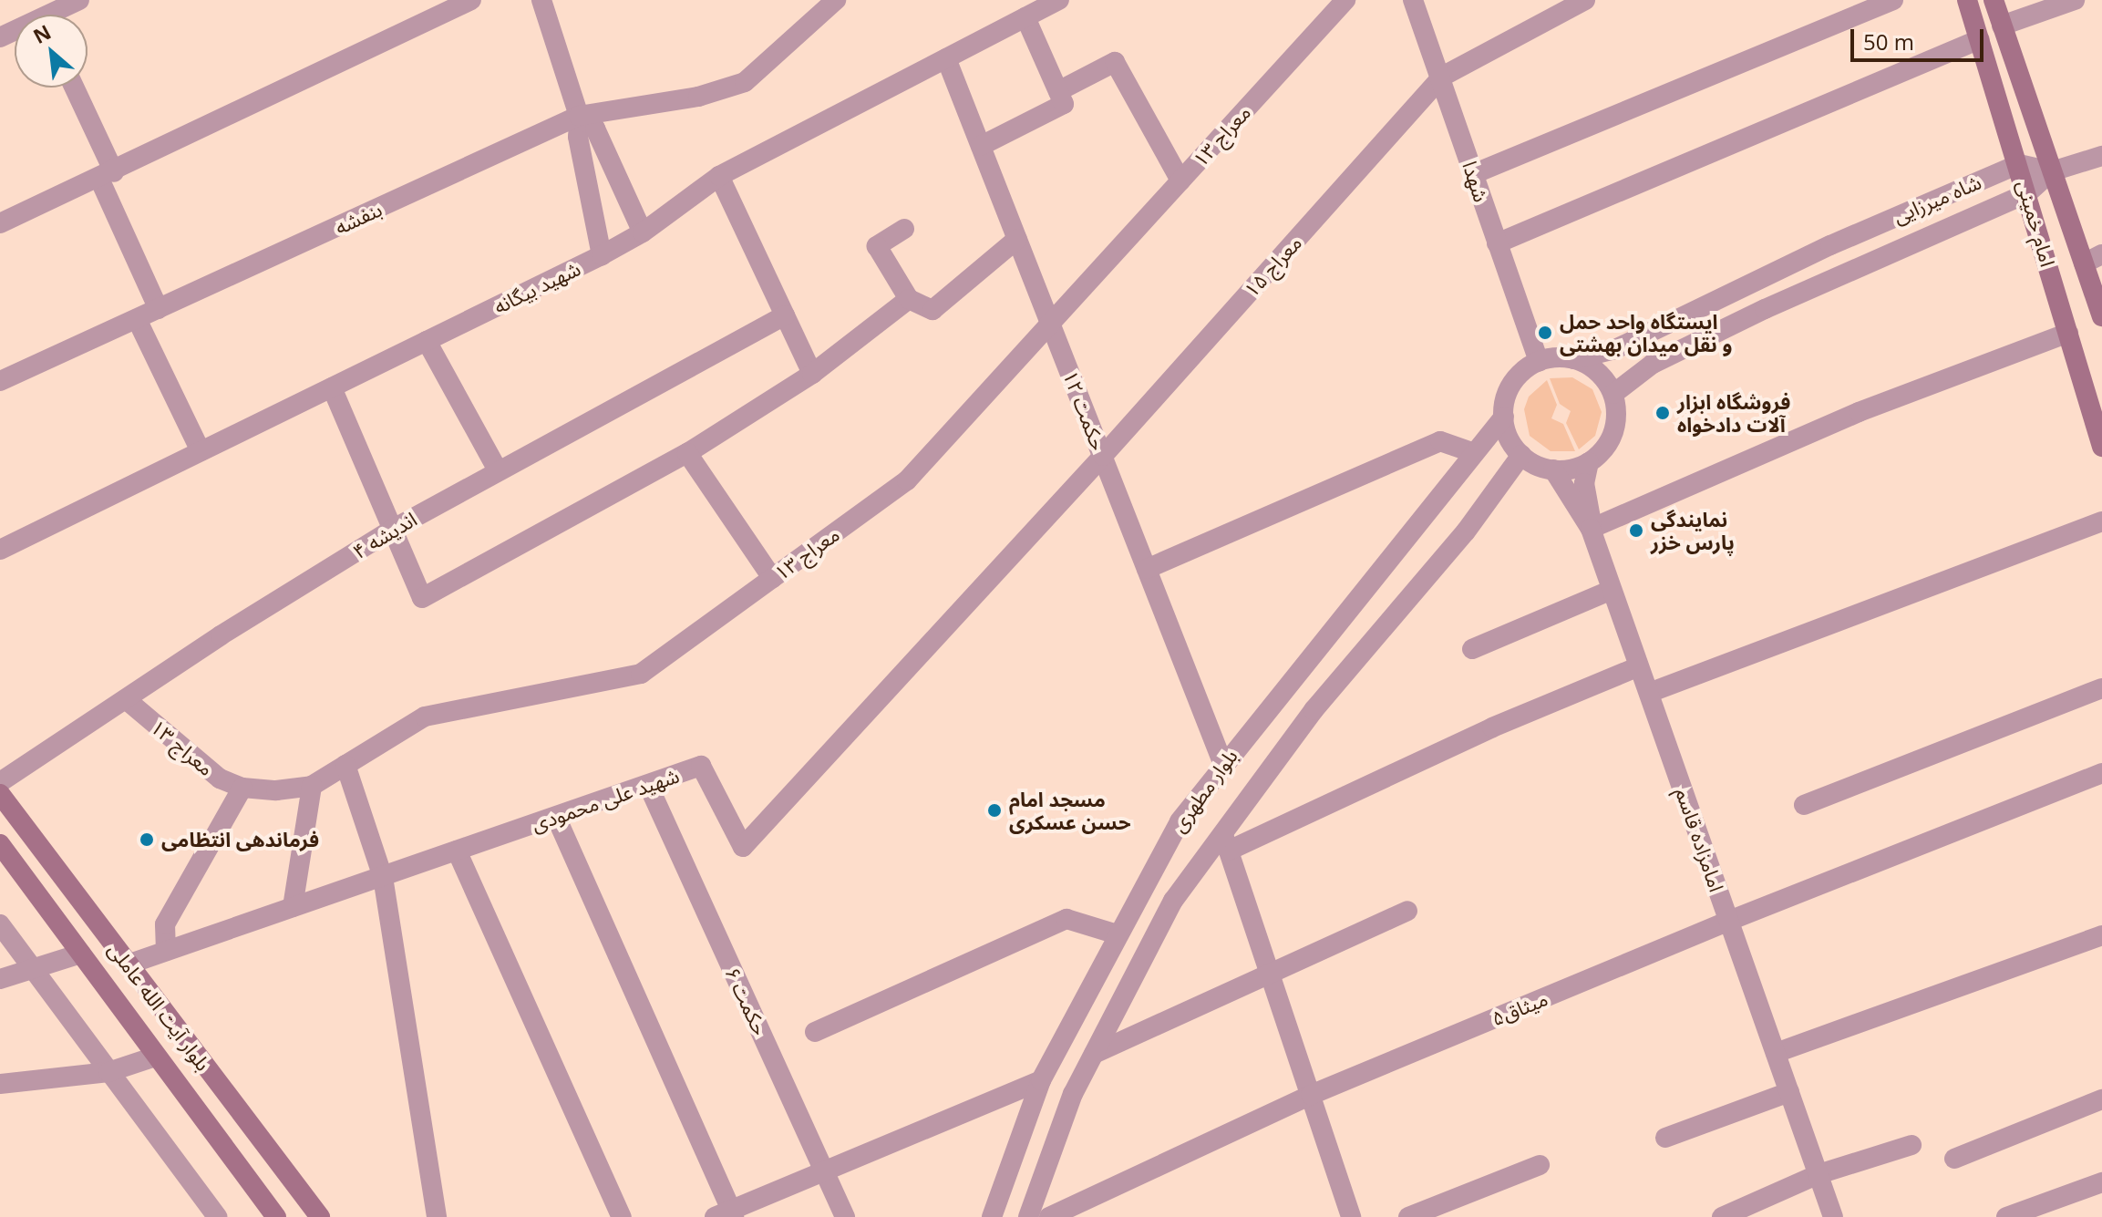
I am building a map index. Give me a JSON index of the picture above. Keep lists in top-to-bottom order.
{
  "streets": {
    "main road": ["امام خمینی", "بلوار آیت‌ الله عاملی"],
    "street": [
      "معراج ۱۳",
      "شهدا",
      "شاه میرزایی",
      "بنفشه",
      "معراج ۱۵",
      "شهید بیگانه",
      "حکمت ۱۲",
      "اندیشه ۴",
      "بلوار مطهری",
      "شهید علی محمودی",
      "امامزاده قاسم",
      "حکمت ۶",
      "میثاق۵"
    ]
  },
  "crossings": [
    ["معراج ۱۳", "حکمت ۱۲"],
    ["معراج ۱۳", "اندیشه ۴"],
    ["شهدا", "شاه میرزایی"],
    ["شهدا", "معراج ۱۵"],
    ["شهدا", "بلوار مطهری"],
    ["شهدا", "امامزاده قاسم"],
    ["شاه میرزایی", "امام خمینی"],
    ["شاه میرزایی", "بلوار مطهری"],
    ["شاه میرزایی", "امامزاده قاسم"],
    ["معراج ۱۵", "حکمت ۱۲"],
    ["معراج ۱۵", "شهید علی محمودی"],
    ["شهید بیگانه", "حکمت ۱۲"],
    ["حکمت ۱۲", "بلوار مطهری"],
    ["حکمت ۱۲", "شهید علی محمودی"],
    ["بلوار مطهری", "امامزاده قاسم"],
    ["شهید علی محمودی", "حکمت ۶"],
    ["شهید علی محمودی", "بلوار آیت‌ الله عاملی"],
    ["امامزاده قاسم", "میثاق۵"]
  ],
  "places": [
    "ایستگاه واحد حمل و نقل میدان بهشتی",
    "فروشگاه ابزار آلات دادخواه",
    "نمایندگی پارس خزر",
    "مسجد امام حسن عسکری",
    "فرماندهی انتظامی"
  ],
  "scale_bar": "50 m",
  "north": "top left"
}
